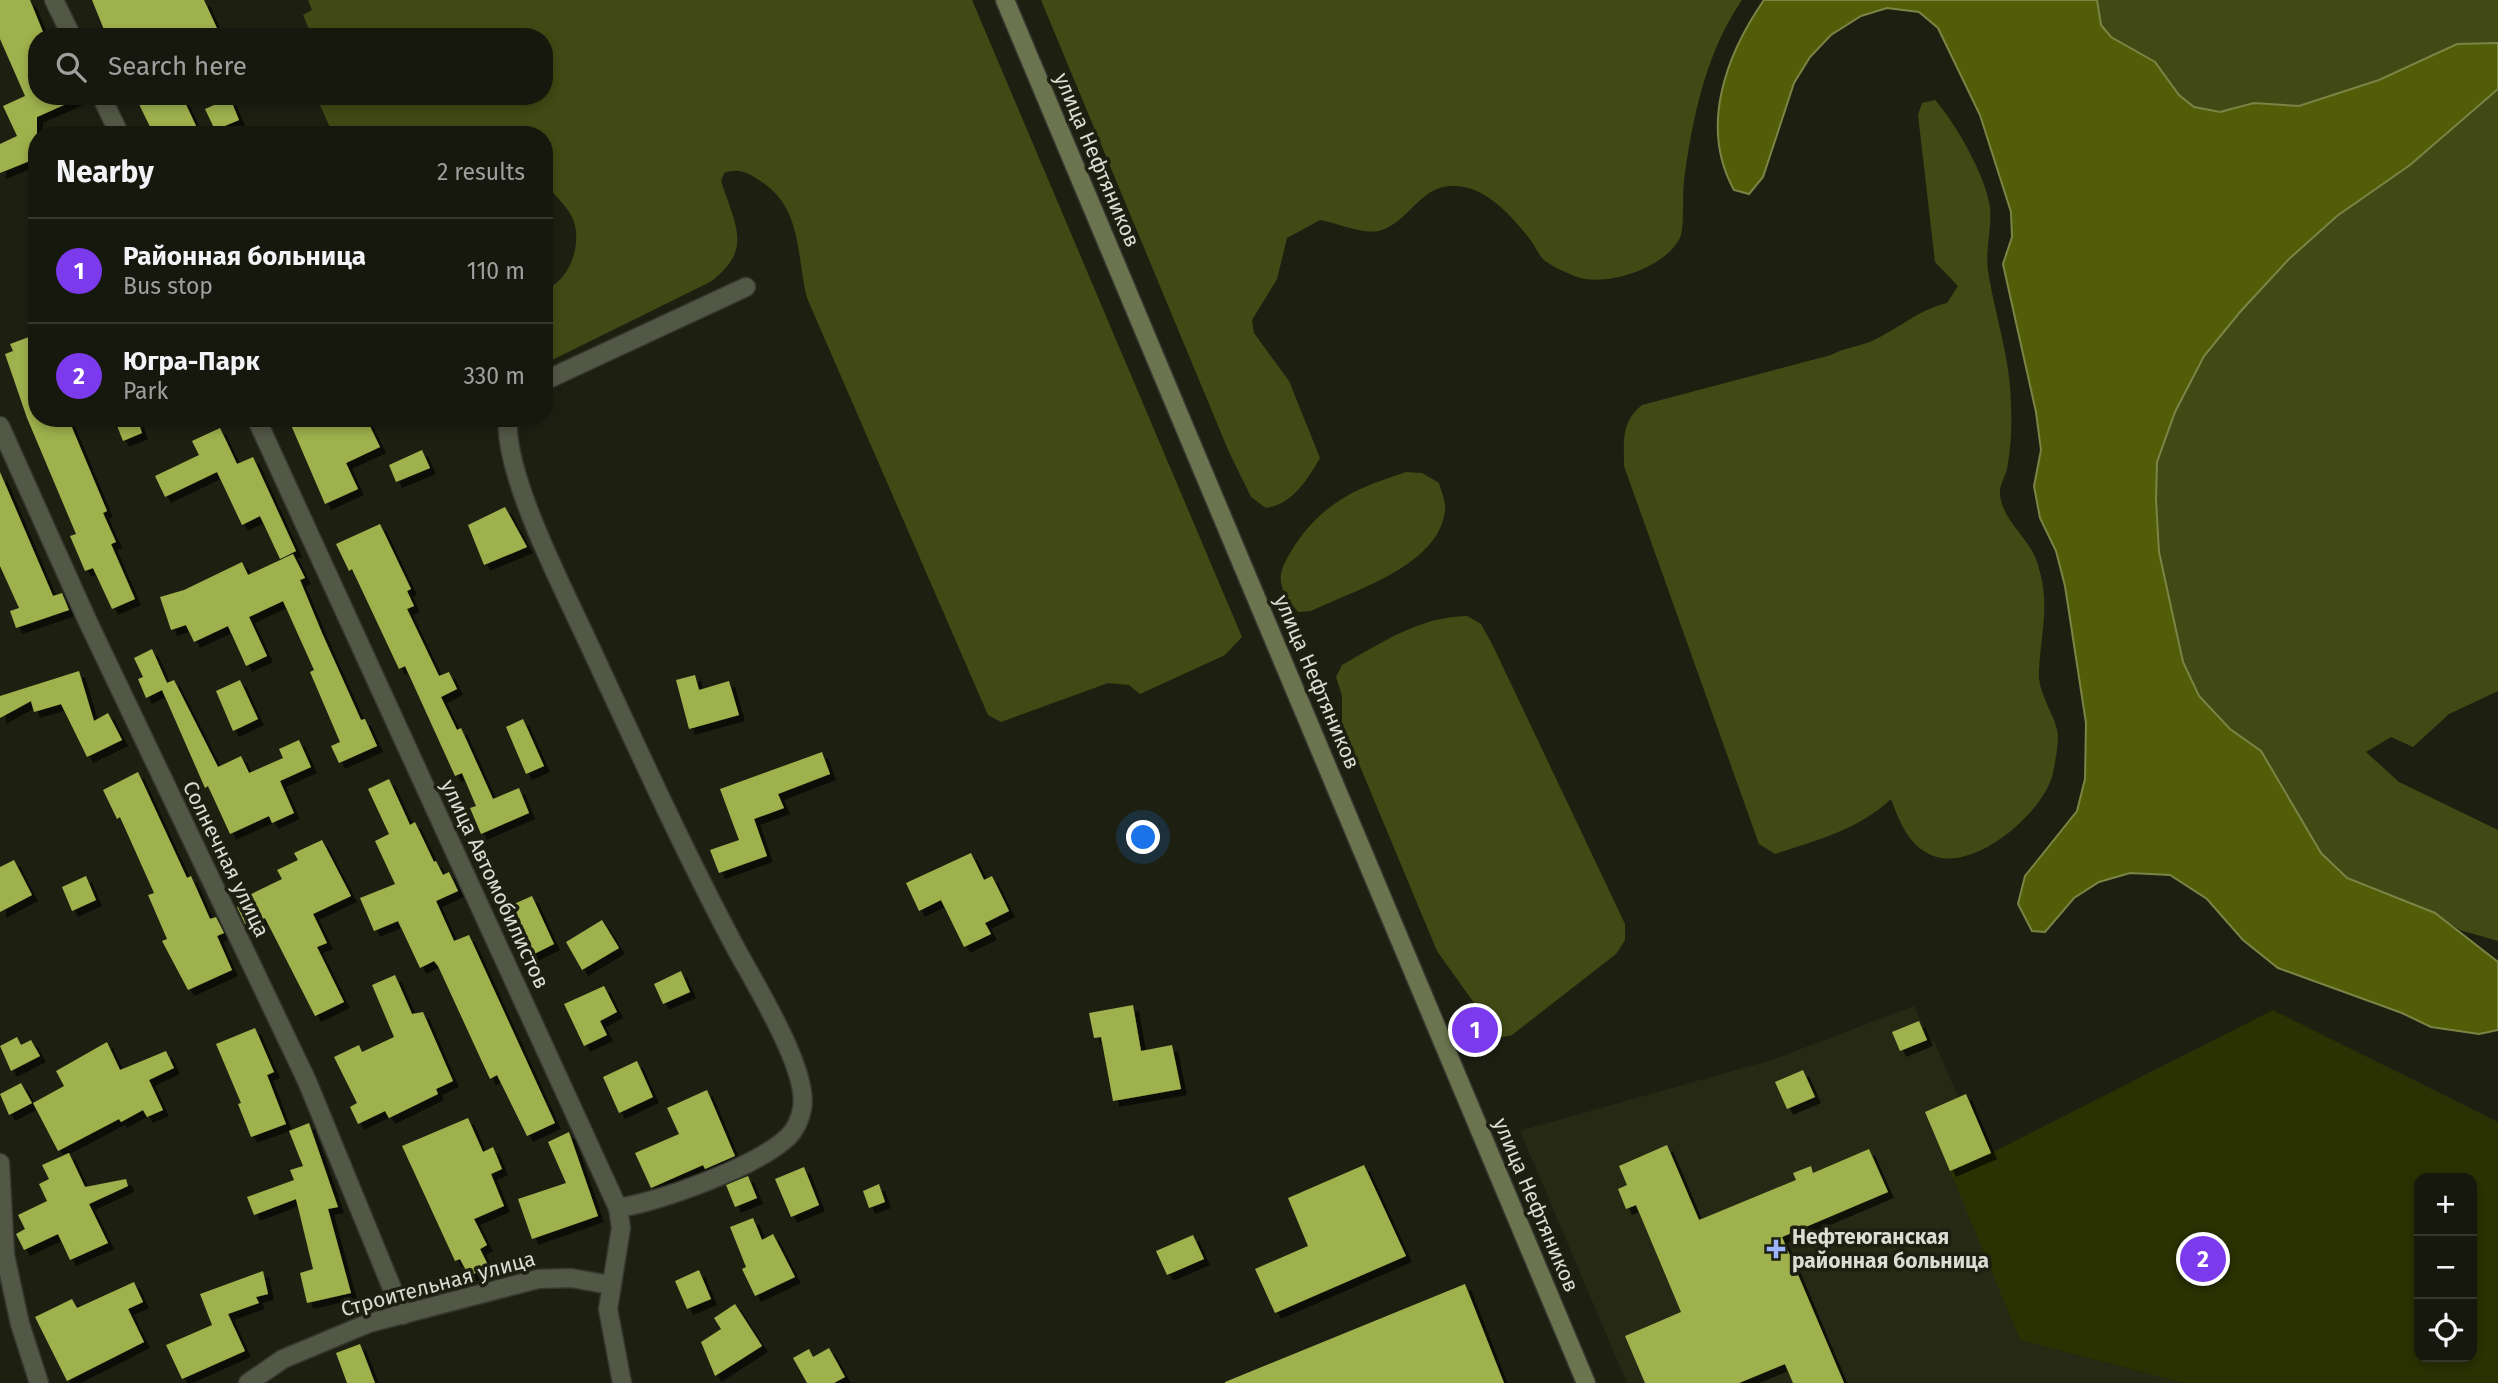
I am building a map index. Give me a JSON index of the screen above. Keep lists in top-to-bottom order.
{
  "streets": {
    "street": [
      "улица Нефтяников",
      "Солнечная улица",
      "улица Автомобилистов",
      "Строительная улица"
    ]
  },
  "crossings": [
    ["Солнечная улица", "Строительная улица"],
    ["улица Автомобилистов", "Строительная улица"]
  ],
  "places": {
    "health": ["Нефтеюганская районная больница"]
  },
  "page": {
    "search": "Search here",
    "heading": ["Nearby", "2 results"],
    "list": [
      {
        "mark": "1",
        "name": "Районная больница",
        "note": "Bus stop",
        "value": "110 m"
      },
      {
        "mark": "2",
        "name": "Югра-Парк",
        "note": "Park",
        "value": "330 m"
      }
    ],
    "pins": ["1", "2"],
    "map_buttons": ["+", "−"]
  }
}
